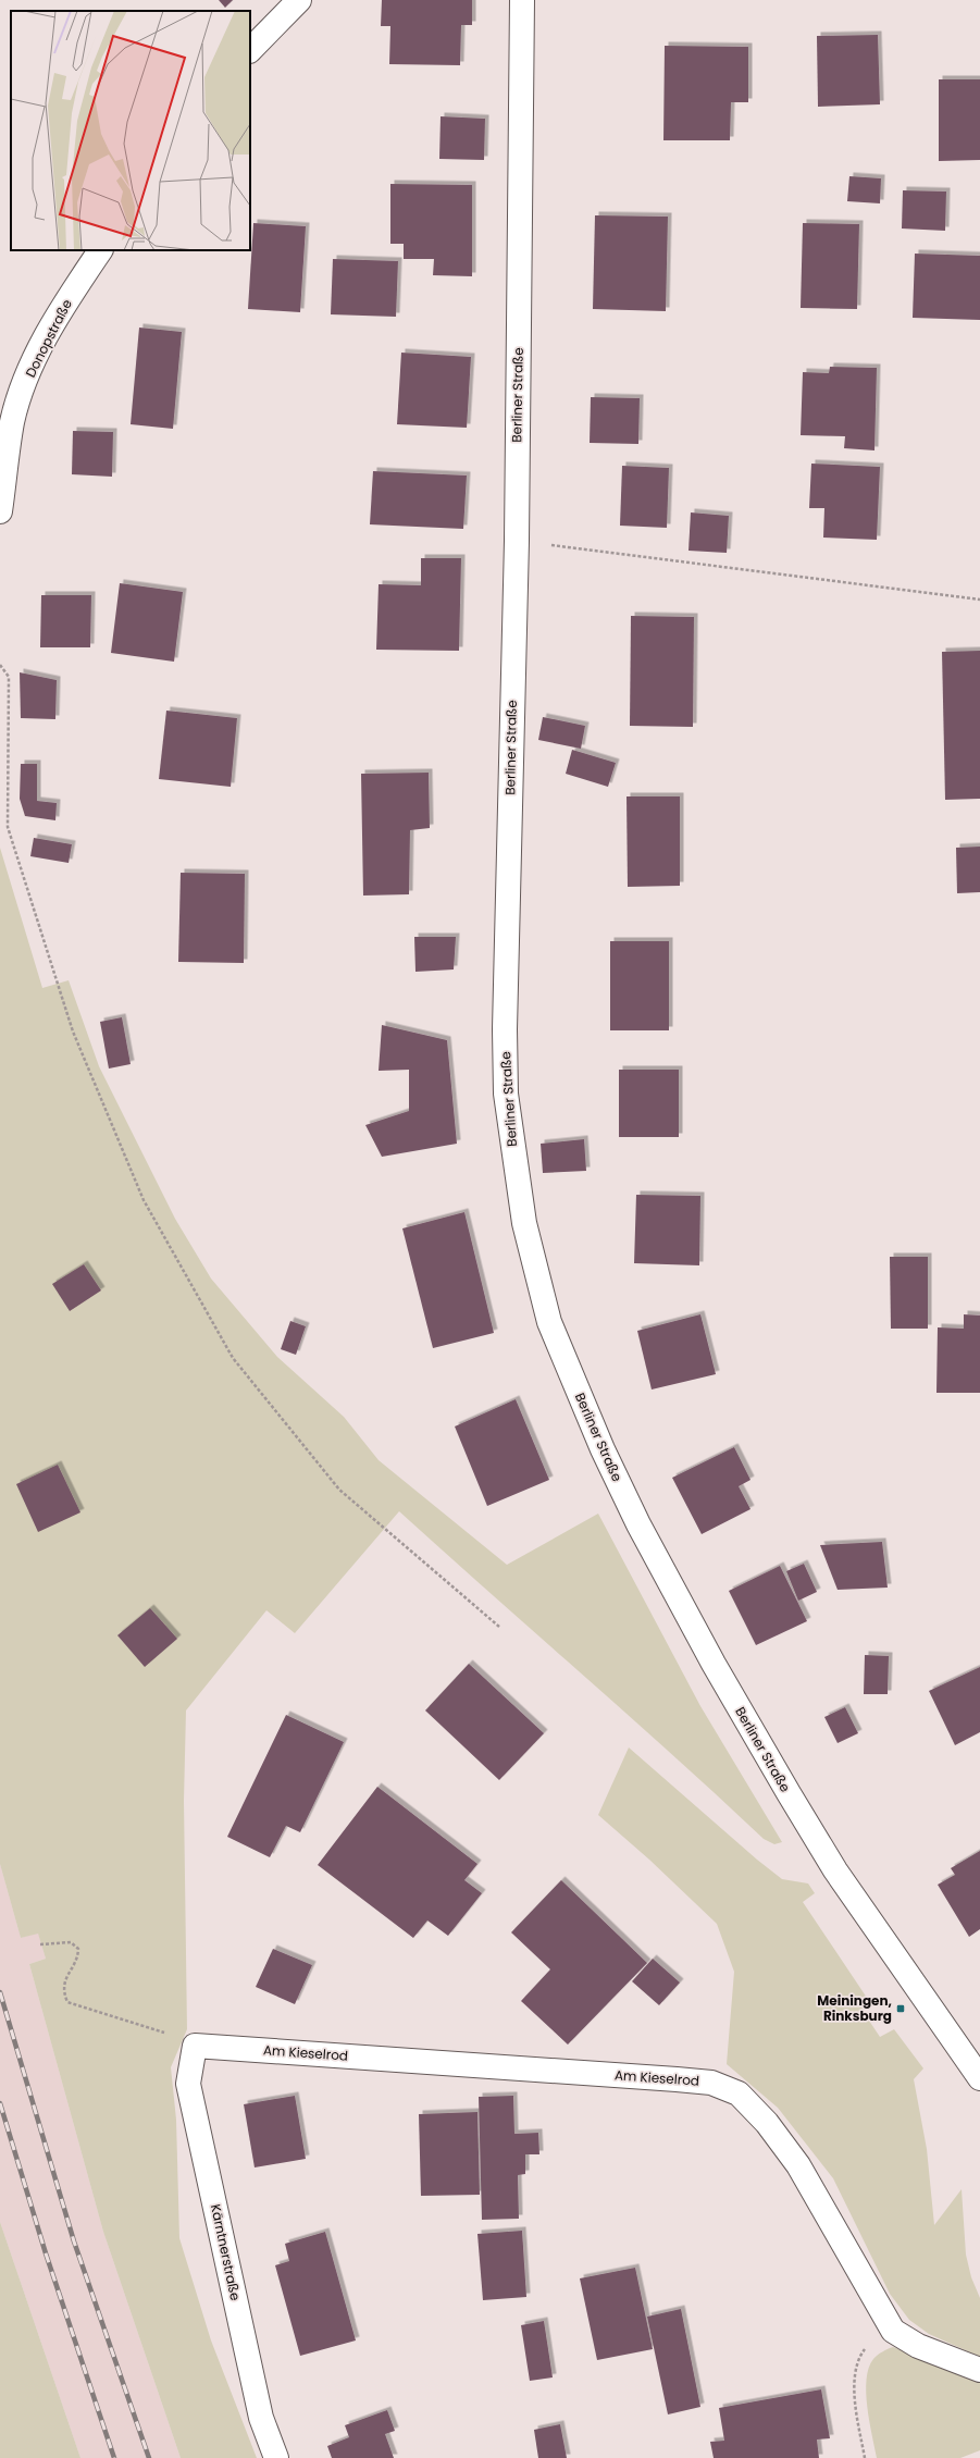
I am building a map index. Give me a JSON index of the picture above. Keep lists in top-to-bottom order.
{
  "streets": {
    "street": [
      "Donopstraße",
      "Berliner Straße",
      "Am Kieselrod",
      "Kärntnerstraße"
    ]
  },
  "crossings": [
    ["Am Kieselrod", "Kärntnerstraße"]
  ],
  "places": {
    "transit": ["Meiningen, Rinksburg"]
  }
}
